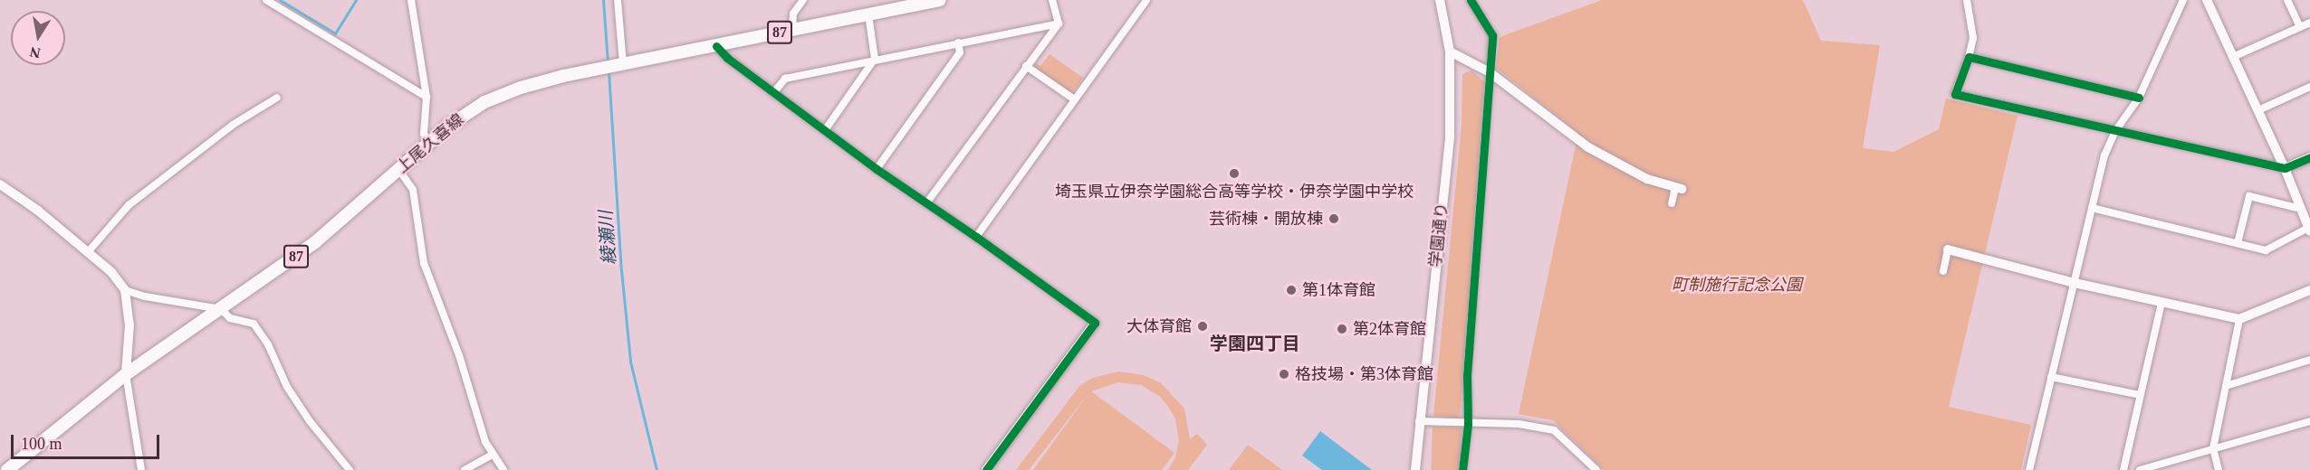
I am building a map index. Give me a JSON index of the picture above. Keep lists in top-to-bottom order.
{
  "streets": {
    "main road": ["87", "上尾久喜線"],
    "street": ["学園通り"]
  },
  "districts": ["学園四丁目"],
  "water": ["綾瀬川"],
  "parks": ["町制施行記念公園"],
  "places": [
    "埼玉県立伊奈学園総合高等学校・伊奈学園中学校",
    "芸術棟・開放棟",
    "第1体育館",
    "大体育館",
    "第2体育館",
    "格技場・第3体育館"
  ],
  "scale_bar": "100 m",
  "north": "bottom"
}
